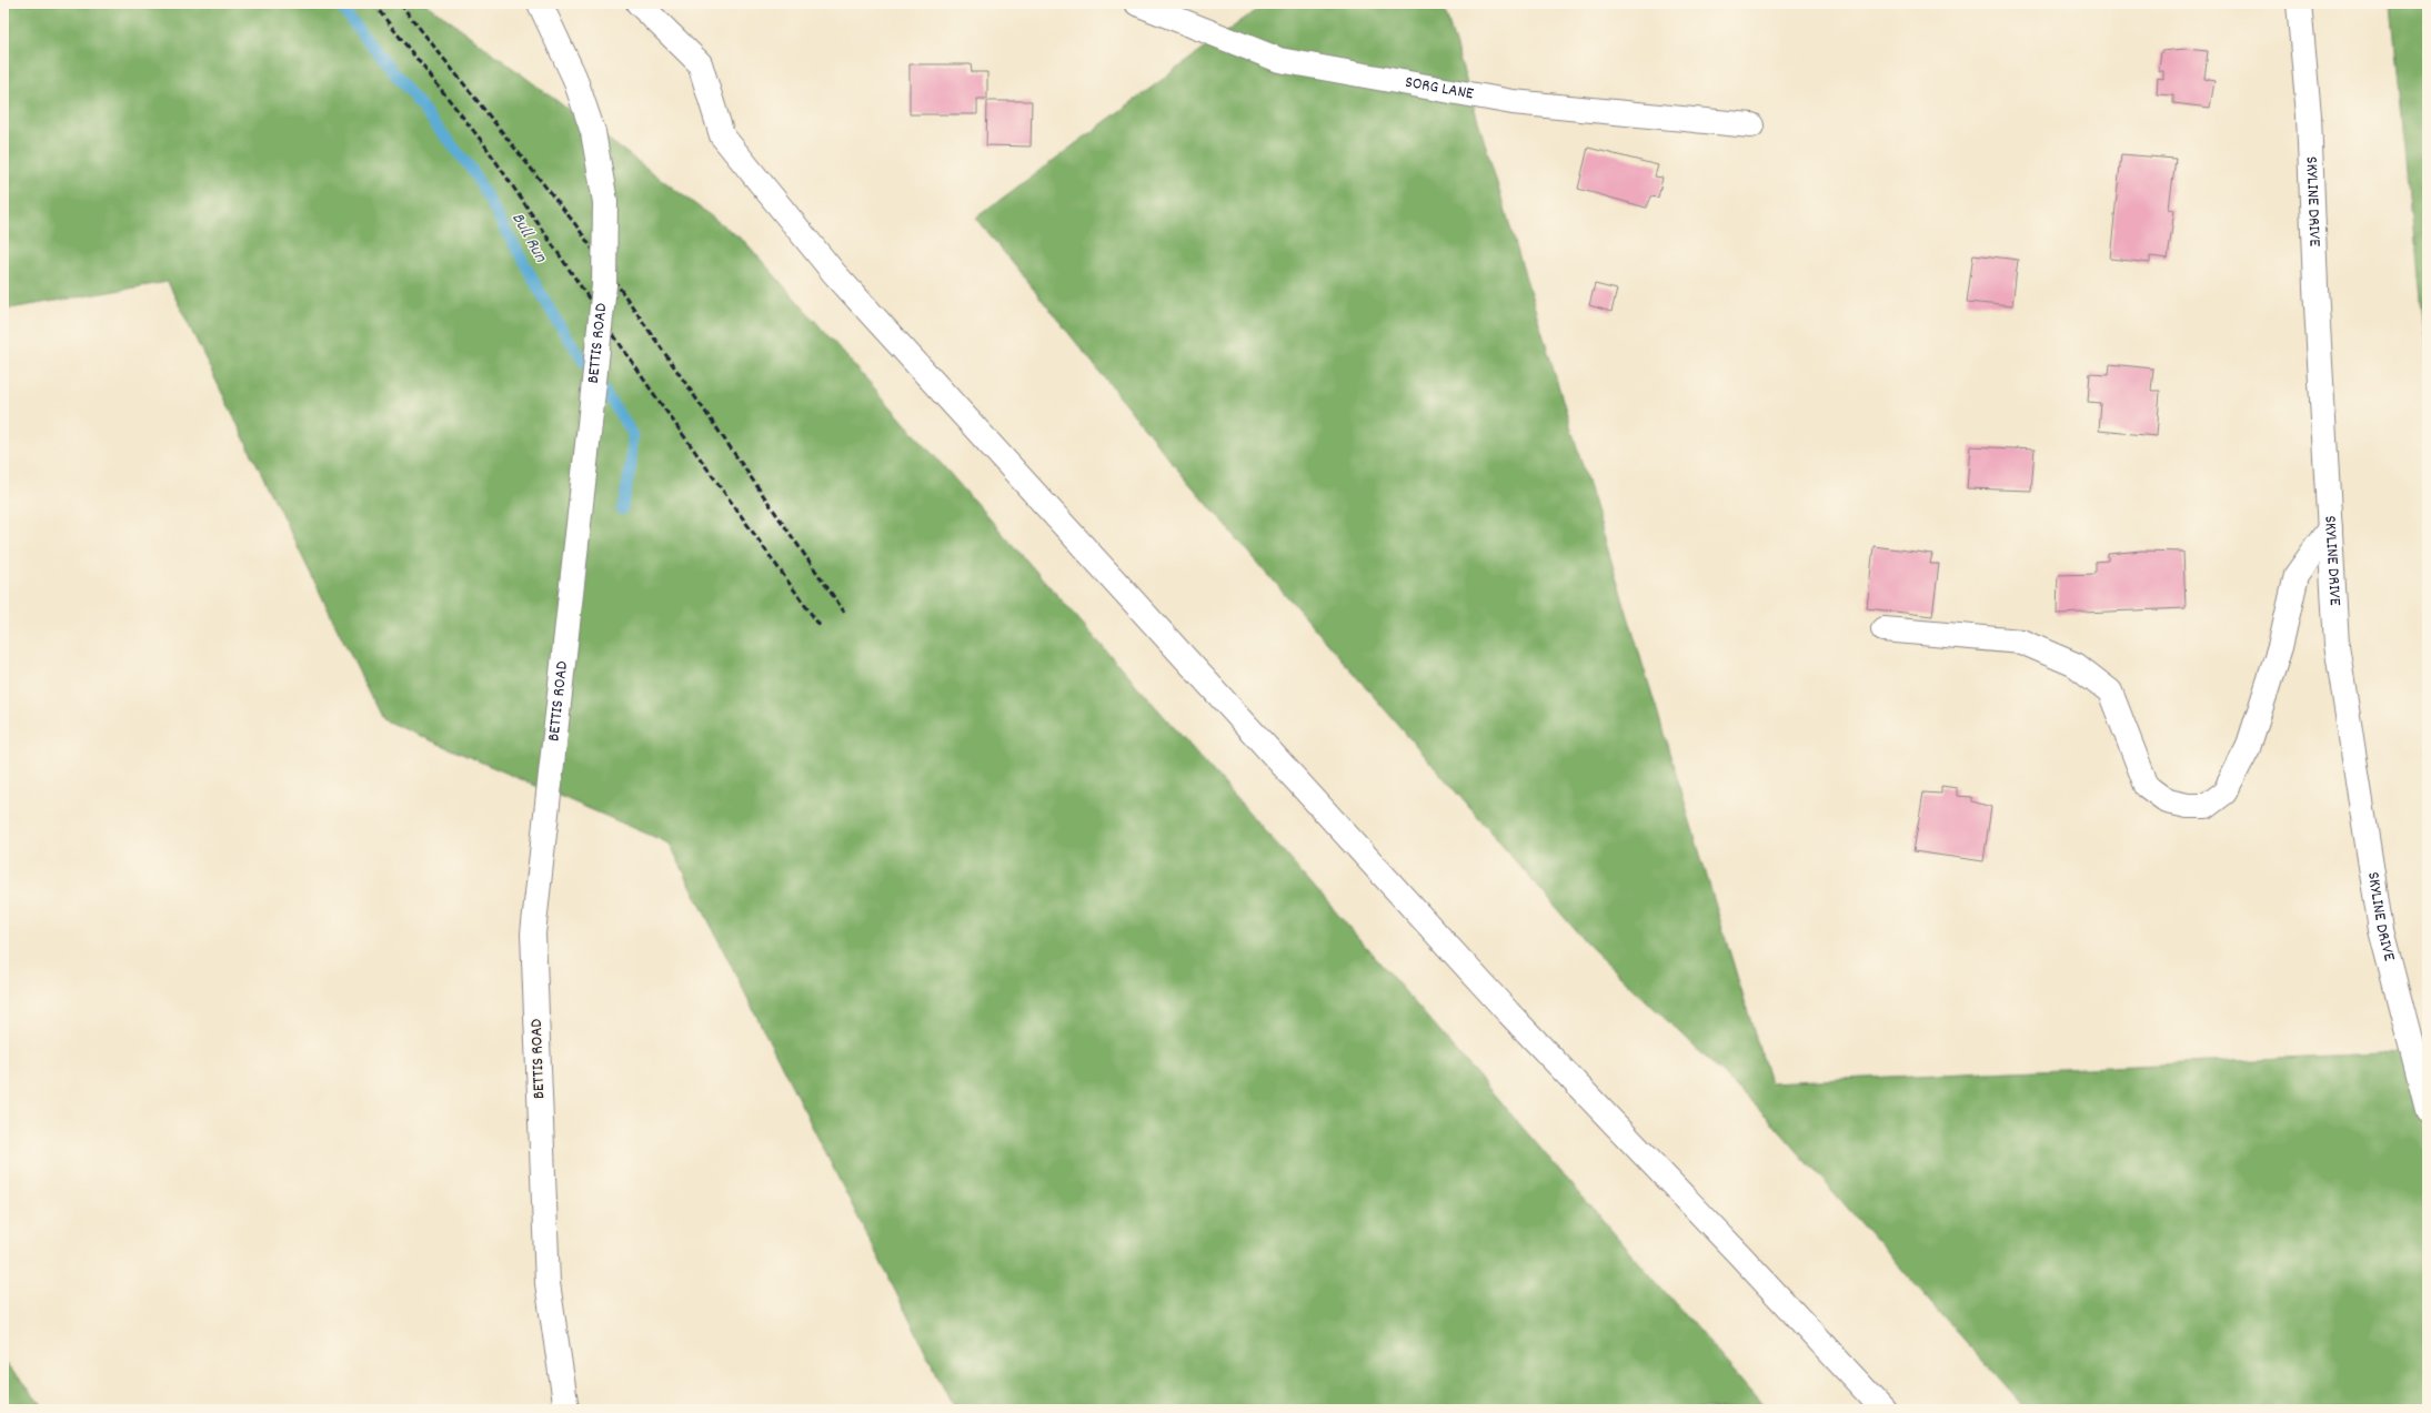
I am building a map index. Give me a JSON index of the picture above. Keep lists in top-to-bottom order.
{
  "streets": {
    "street": ["SORG LANE", "SKYLINE DRIVE", "BETTIS ROAD"]
  },
  "water": ["Bull Run"]
}
